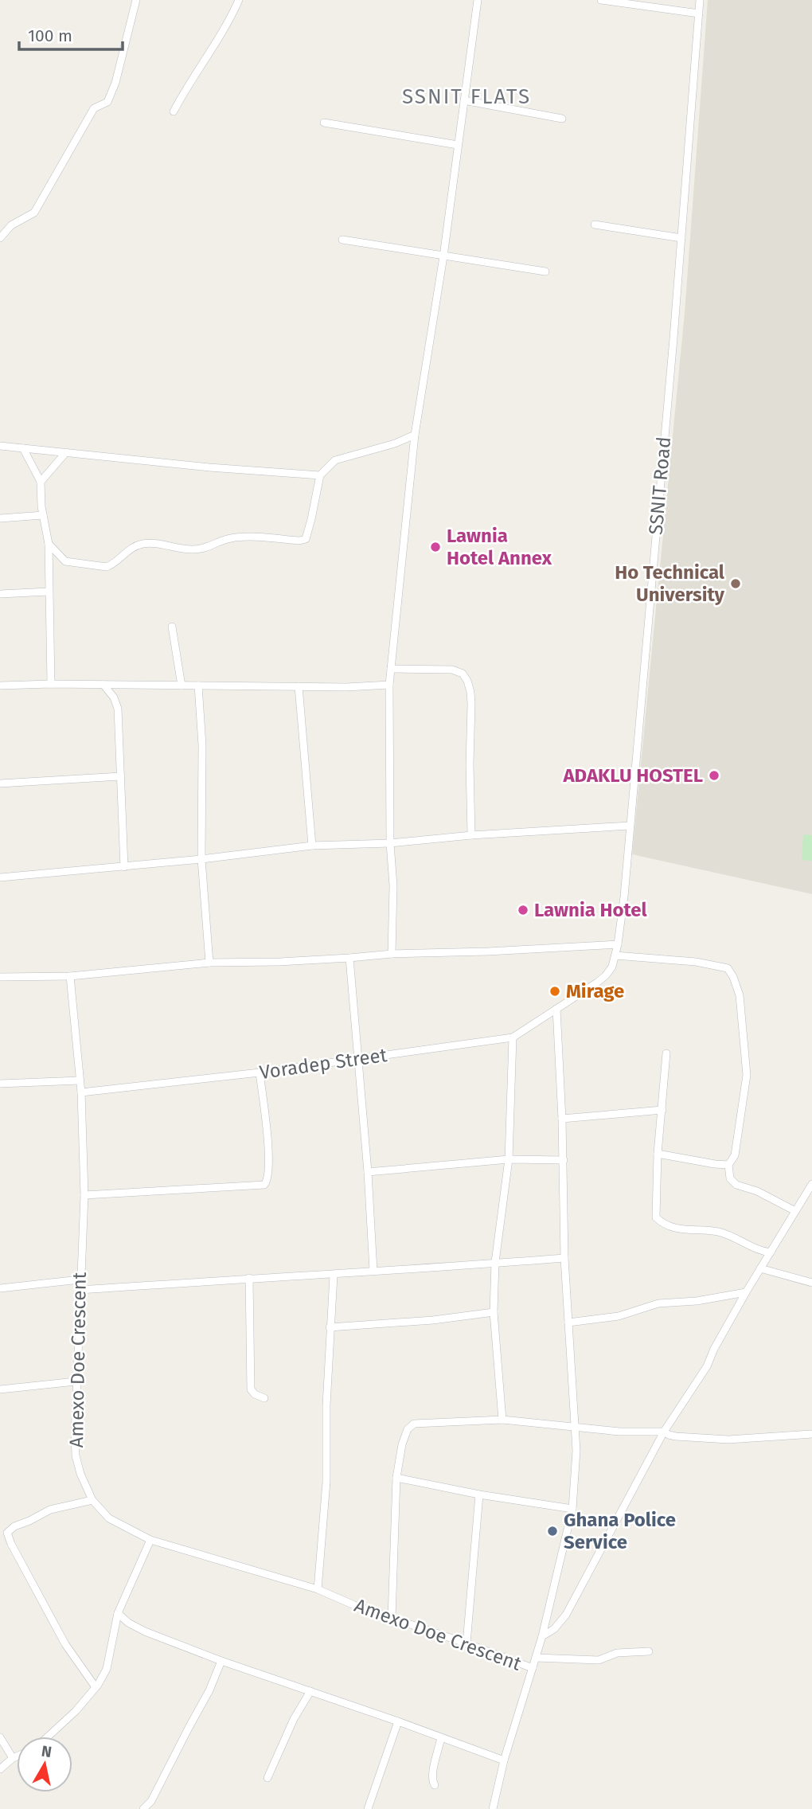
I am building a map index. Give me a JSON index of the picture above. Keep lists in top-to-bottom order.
{
  "streets": {
    "street": ["SSNIT Road", "Voradep Street", "Amexo Doe Crescent"]
  },
  "crossings": [
    ["SSNIT Road", "Voradep Street"],
    ["Voradep Street", "Amexo Doe Crescent"]
  ],
  "districts": ["SSNIT FLATS"],
  "places": [
    "Lawnia Hotel Annex",
    "Ho Technical University",
    "ADAKLU HOSTEL",
    "Lawnia Hotel",
    "Mirage",
    "Ghana Police Service"
  ],
  "scale_bar": "100 m",
  "north": "top"
}
